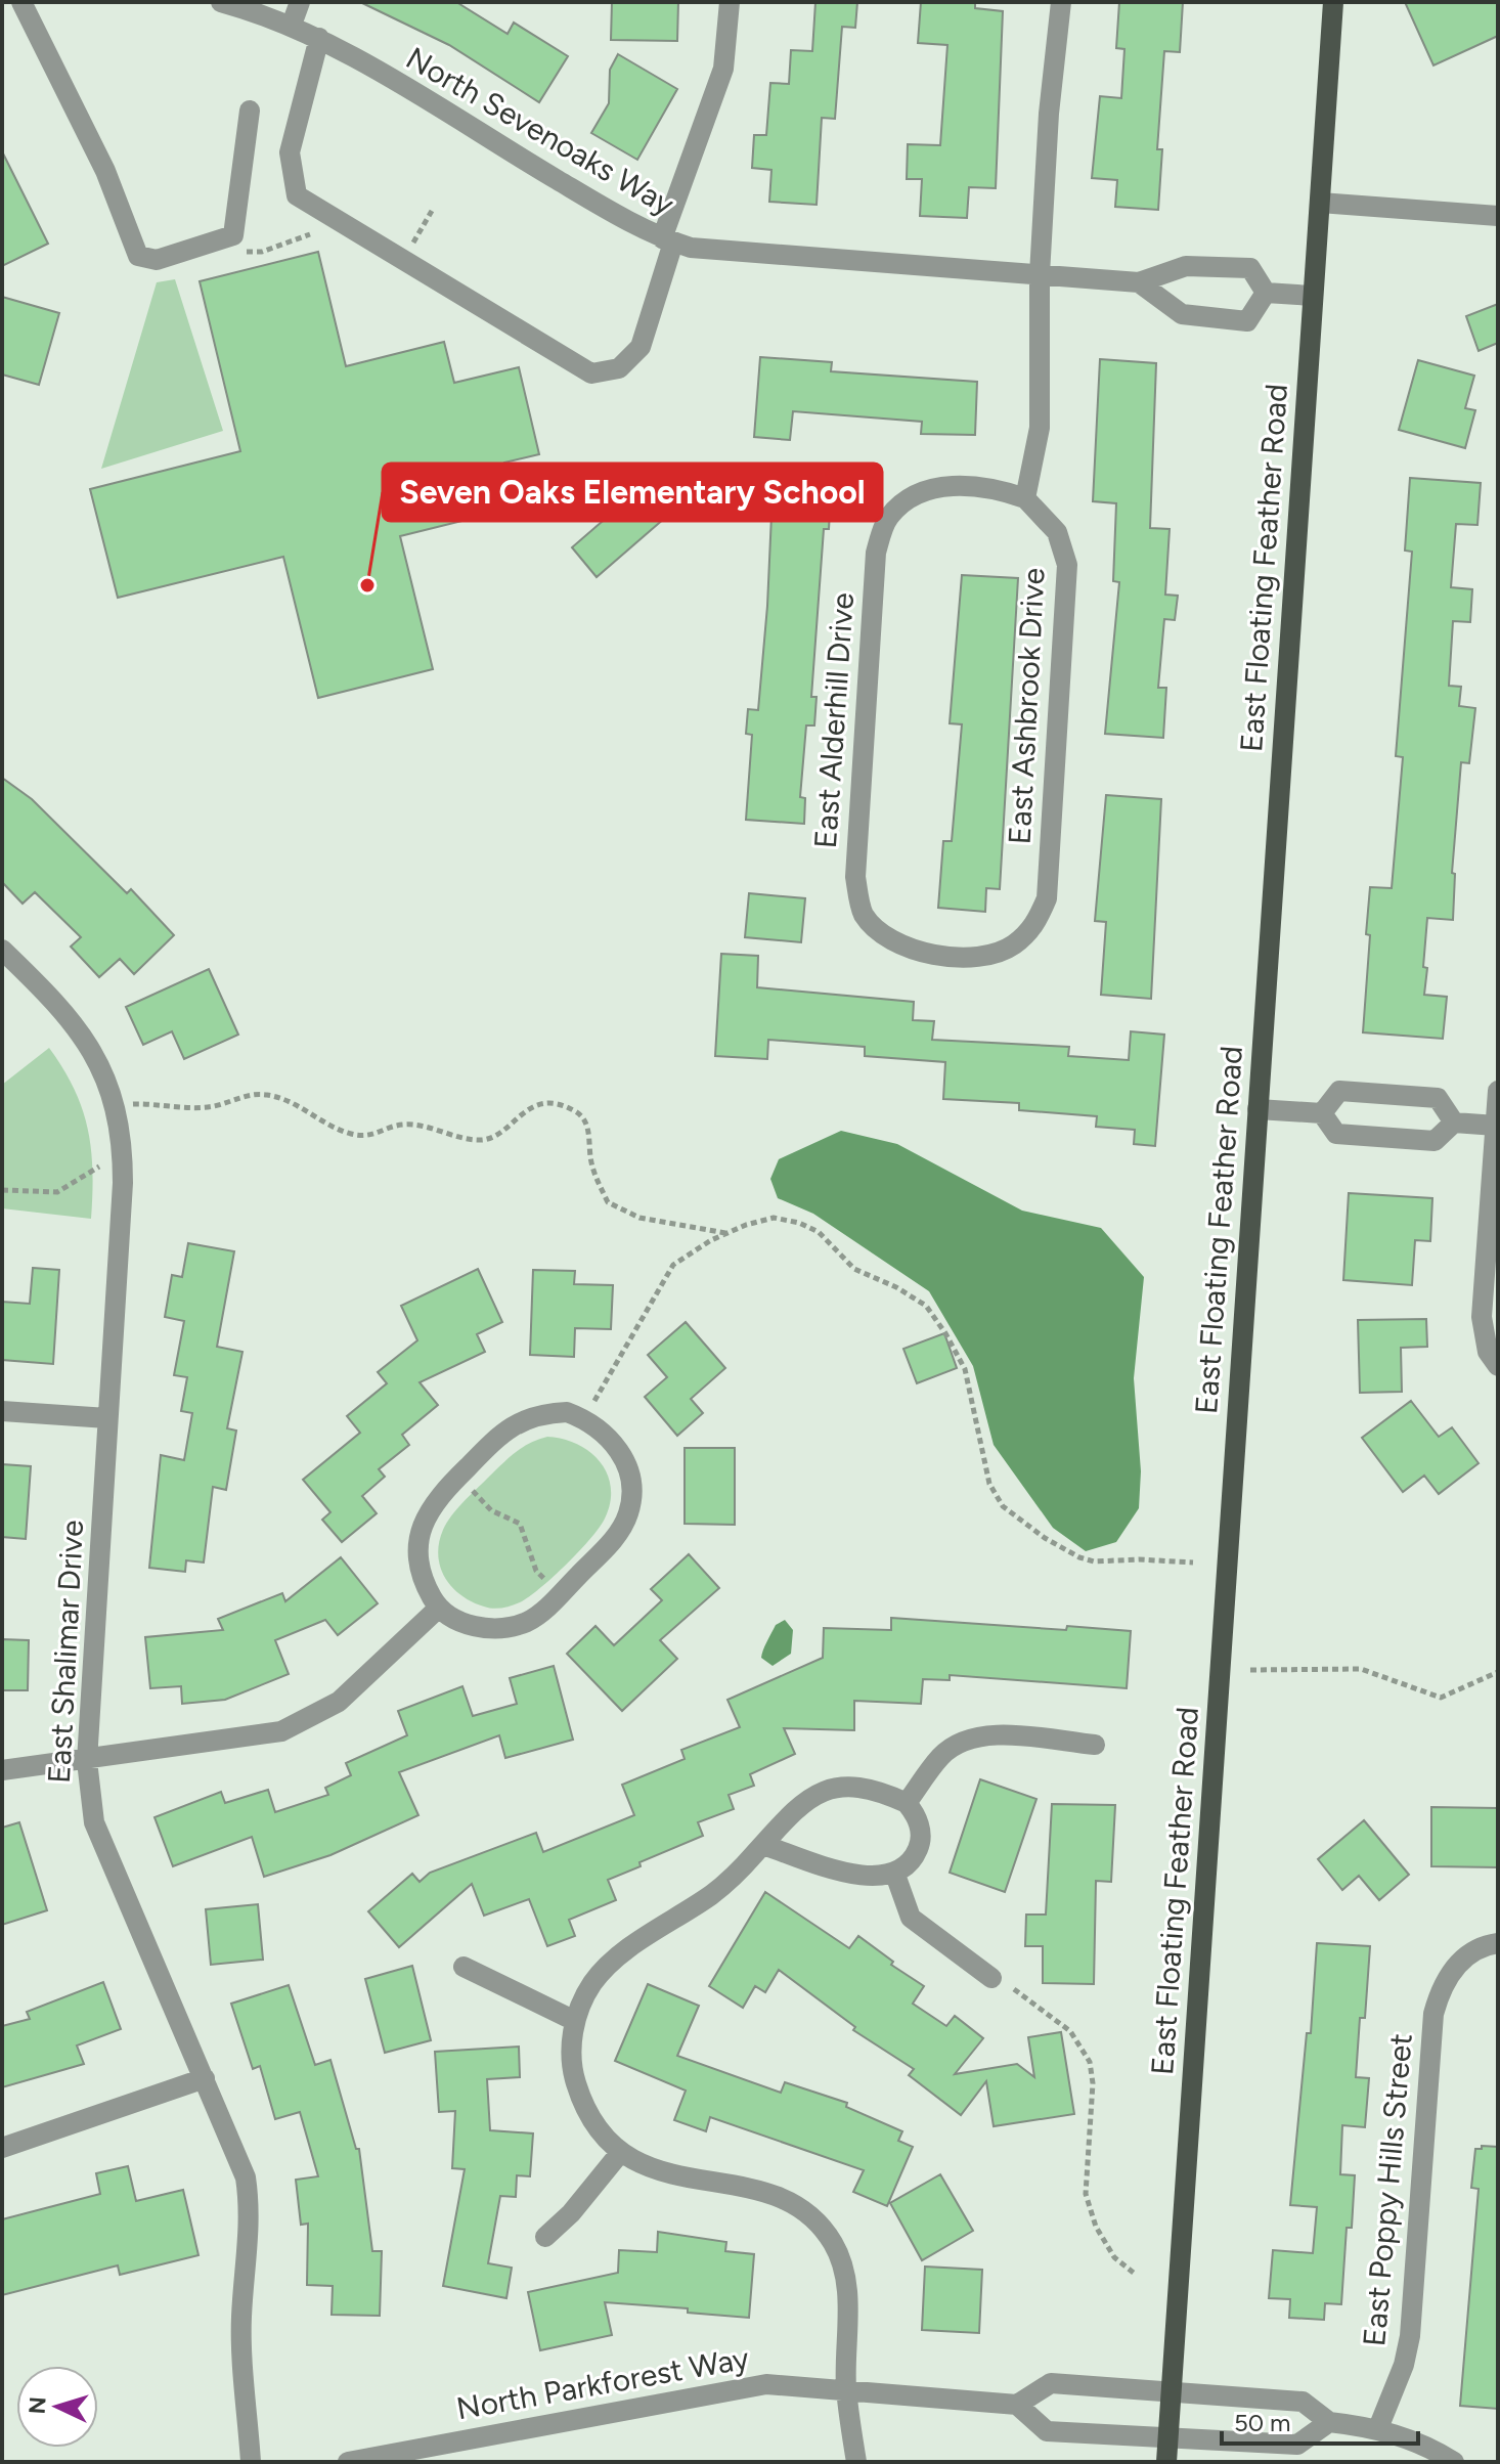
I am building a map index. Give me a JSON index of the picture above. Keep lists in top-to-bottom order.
{
  "streets": {
    "main road": ["East Floating Feather Road"],
    "street": [
      "North Sevenoaks Way",
      "East Ashbrook Drive",
      "East Alderhill Drive",
      "East Shalimar Drive",
      "East Poppy Hills Street",
      "North Parkforest Way"
    ]
  },
  "crossings": [
    ["East Ashbrook Drive", "East Alderhill Drive"]
  ],
  "places": ["Seven Oaks Elementary School"],
  "scale_bar": "50 m",
  "north": "left"
}
